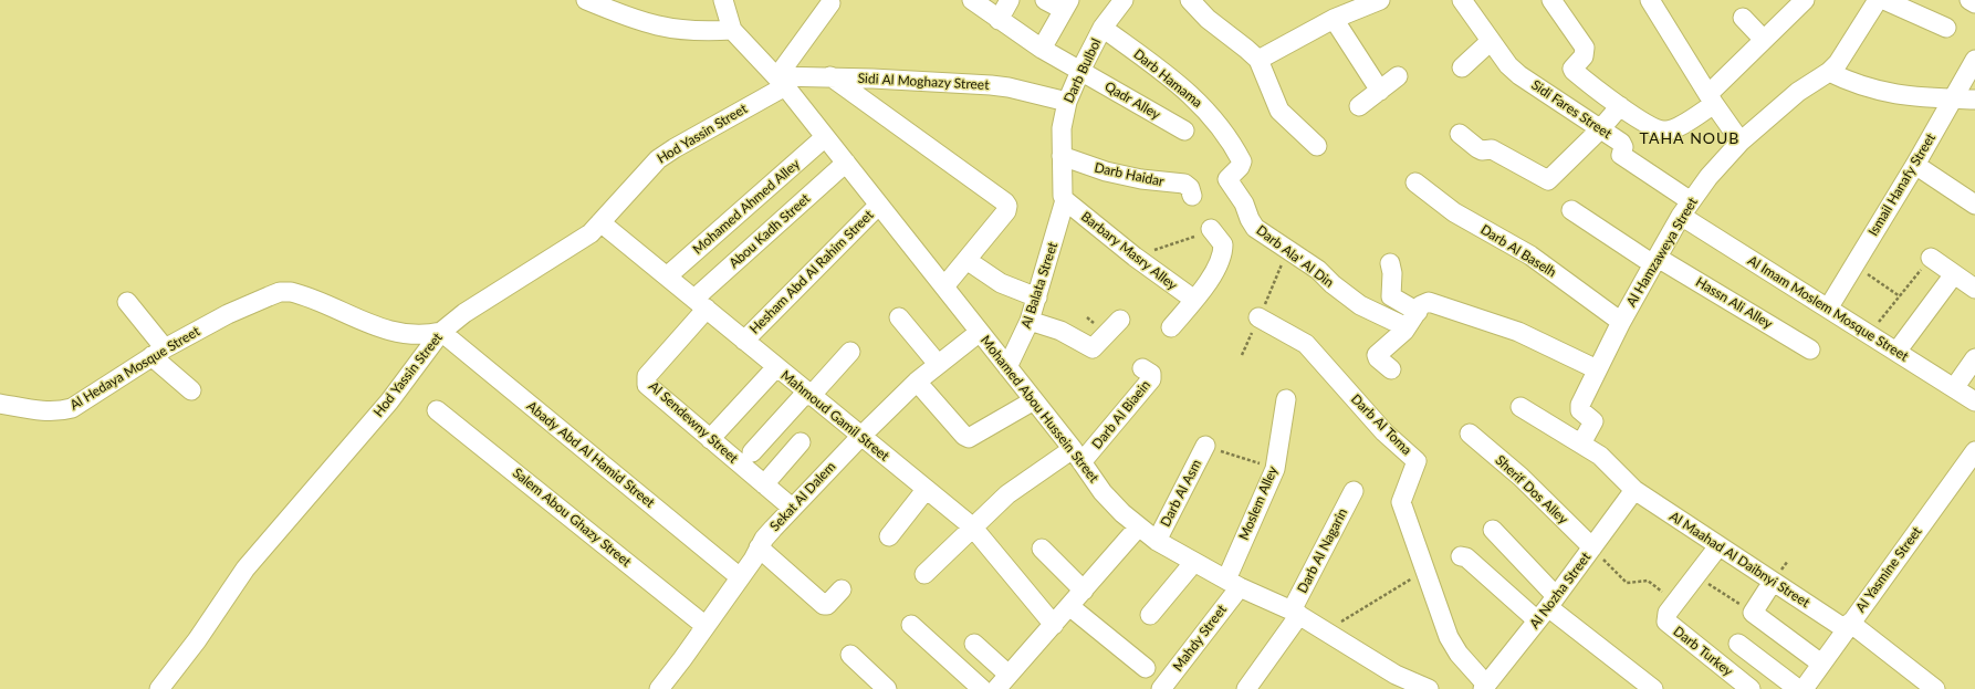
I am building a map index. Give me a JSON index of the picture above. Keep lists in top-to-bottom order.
{
  "streets": {
    "street": [
      "Darb Bulbol",
      "Darb Hamama",
      "Sidi Al Moghazy Street",
      "Qadr Alley",
      "Sidi Fares Street",
      "Hod Yassin Street",
      "Darb Haidar",
      "Ismail Hanafy Street",
      "Mohamed Ahmed Alley",
      "Abou Kadh Street",
      "Barbary Masry Alley",
      "Darb Al Baselh",
      "Al Hamzaweya Street",
      "Darb Ala' Al Din",
      "Hesham Abd Al Rahim Street",
      "Al Balata Street",
      "Hassn Ali Alley",
      "Al Imam Moslem Mosque Street",
      "Al Hedaya Mosque Street",
      "Mohamed Abou Hussein Street",
      "Darb Al Biaein",
      "Mahmoud Gamil Street",
      "Al Sendewny Street",
      "Darb Al Toma",
      "Abady Abd Al Hamid Street",
      "Sherif Dos Alley",
      "Darb Al Asm",
      "Sekat Al Dalem",
      "Moslem Alley",
      "Salem Abou Ghazy Street",
      "Darb Al Nagarin",
      "Al Maahad Al Daibnyi Street",
      "Al Yasmine Street",
      "Al Nozha Street",
      "Mahdy Street",
      "Darb Turkey"
    ]
  },
  "crossings": [
    ["Darb Bulbol", "Darb Hamama"],
    ["Darb Bulbol", "Sidi Al Moghazy Street"],
    ["Darb Bulbol", "Qadr Alley"],
    ["Darb Bulbol", "Darb Haidar"],
    ["Darb Bulbol", "Barbary Masry Alley"],
    ["Darb Bulbol", "Al Balata Street"],
    ["Darb Hamama", "Darb Ala' Al Din"],
    ["Sidi Al Moghazy Street", "Hod Yassin Street"],
    ["Sidi Al Moghazy Street", "Mohamed Abou Hussein Street"],
    ["Sidi Fares Street", "Al Hamzaweya Street"],
    ["Sidi Fares Street", "Al Imam Moslem Mosque Street"],
    ["Hod Yassin Street", "Al Hedaya Mosque Street"],
    ["Hod Yassin Street", "Mohamed Abou Hussein Street"],
    ["Hod Yassin Street", "Mahmoud Gamil Street"],
    ["Hod Yassin Street", "Abady Abd Al Hamid Street"],
    ["Ismail Hanafy Street", "Al Imam Moslem Mosque Street"],
    ["Mohamed Ahmed Alley", "Mohamed Abou Hussein Street"],
    ["Mohamed Ahmed Alley", "Mahmoud Gamil Street"],
    ["Abou Kadh Street", "Mohamed Abou Hussein Street"],
    ["Abou Kadh Street", "Mahmoud Gamil Street"],
    ["Abou Kadh Street", "Al Sendewny Street"],
    ["Barbary Masry Alley", "Al Balata Street"],
    ["Darb Al Baselh", "Al Hamzaweya Street"],
    ["Al Hamzaweya Street", "Hassn Ali Alley"],
    ["Al Hamzaweya Street", "Al Imam Moslem Mosque Street"],
    ["Al Hamzaweya Street", "Al Maahad Al Daibnyi Street"],
    ["Hesham Abd Al Rahim Street", "Mohamed Abou Hussein Street"],
    ["Hesham Abd Al Rahim Street", "Mahmoud Gamil Street"],
    ["Al Balata Street", "Mohamed Abou Hussein Street"],
    ["Al Hedaya Mosque Street", "Abady Abd Al Hamid Street"],
    ["Mohamed Abou Hussein Street", "Darb Al Biaein"],
    ["Mohamed Abou Hussein Street", "Darb Al Asm"],
    ["Mohamed Abou Hussein Street", "Sekat Al Dalem"],
    ["Mohamed Abou Hussein Street", "Moslem Alley"],
    ["Mohamed Abou Hussein Street", "Darb Al Nagarin"],
    ["Mohamed Abou Hussein Street", "Mahdy Street"],
    ["Mahmoud Gamil Street", "Al Sendewny Street"],
    ["Mahmoud Gamil Street", "Sekat Al Dalem"],
    ["Al Sendewny Street", "Sekat Al Dalem"],
    ["Darb Al Toma", "Al Nozha Street"],
    ["Abady Abd Al Hamid Street", "Sekat Al Dalem"],
    ["Sherif Dos Alley", "Al Nozha Street"],
    ["Sekat Al Dalem", "Salem Abou Ghazy Street"],
    ["Moslem Alley", "Mahdy Street"],
    ["Al Maahad Al Daibnyi Street", "Al Yasmine Street"],
    ["Al Maahad Al Daibnyi Street", "Al Nozha Street"],
    ["Al Maahad Al Daibnyi Street", "Darb Turkey"]
  ],
  "districts": ["TAHA NOUB"]
}
